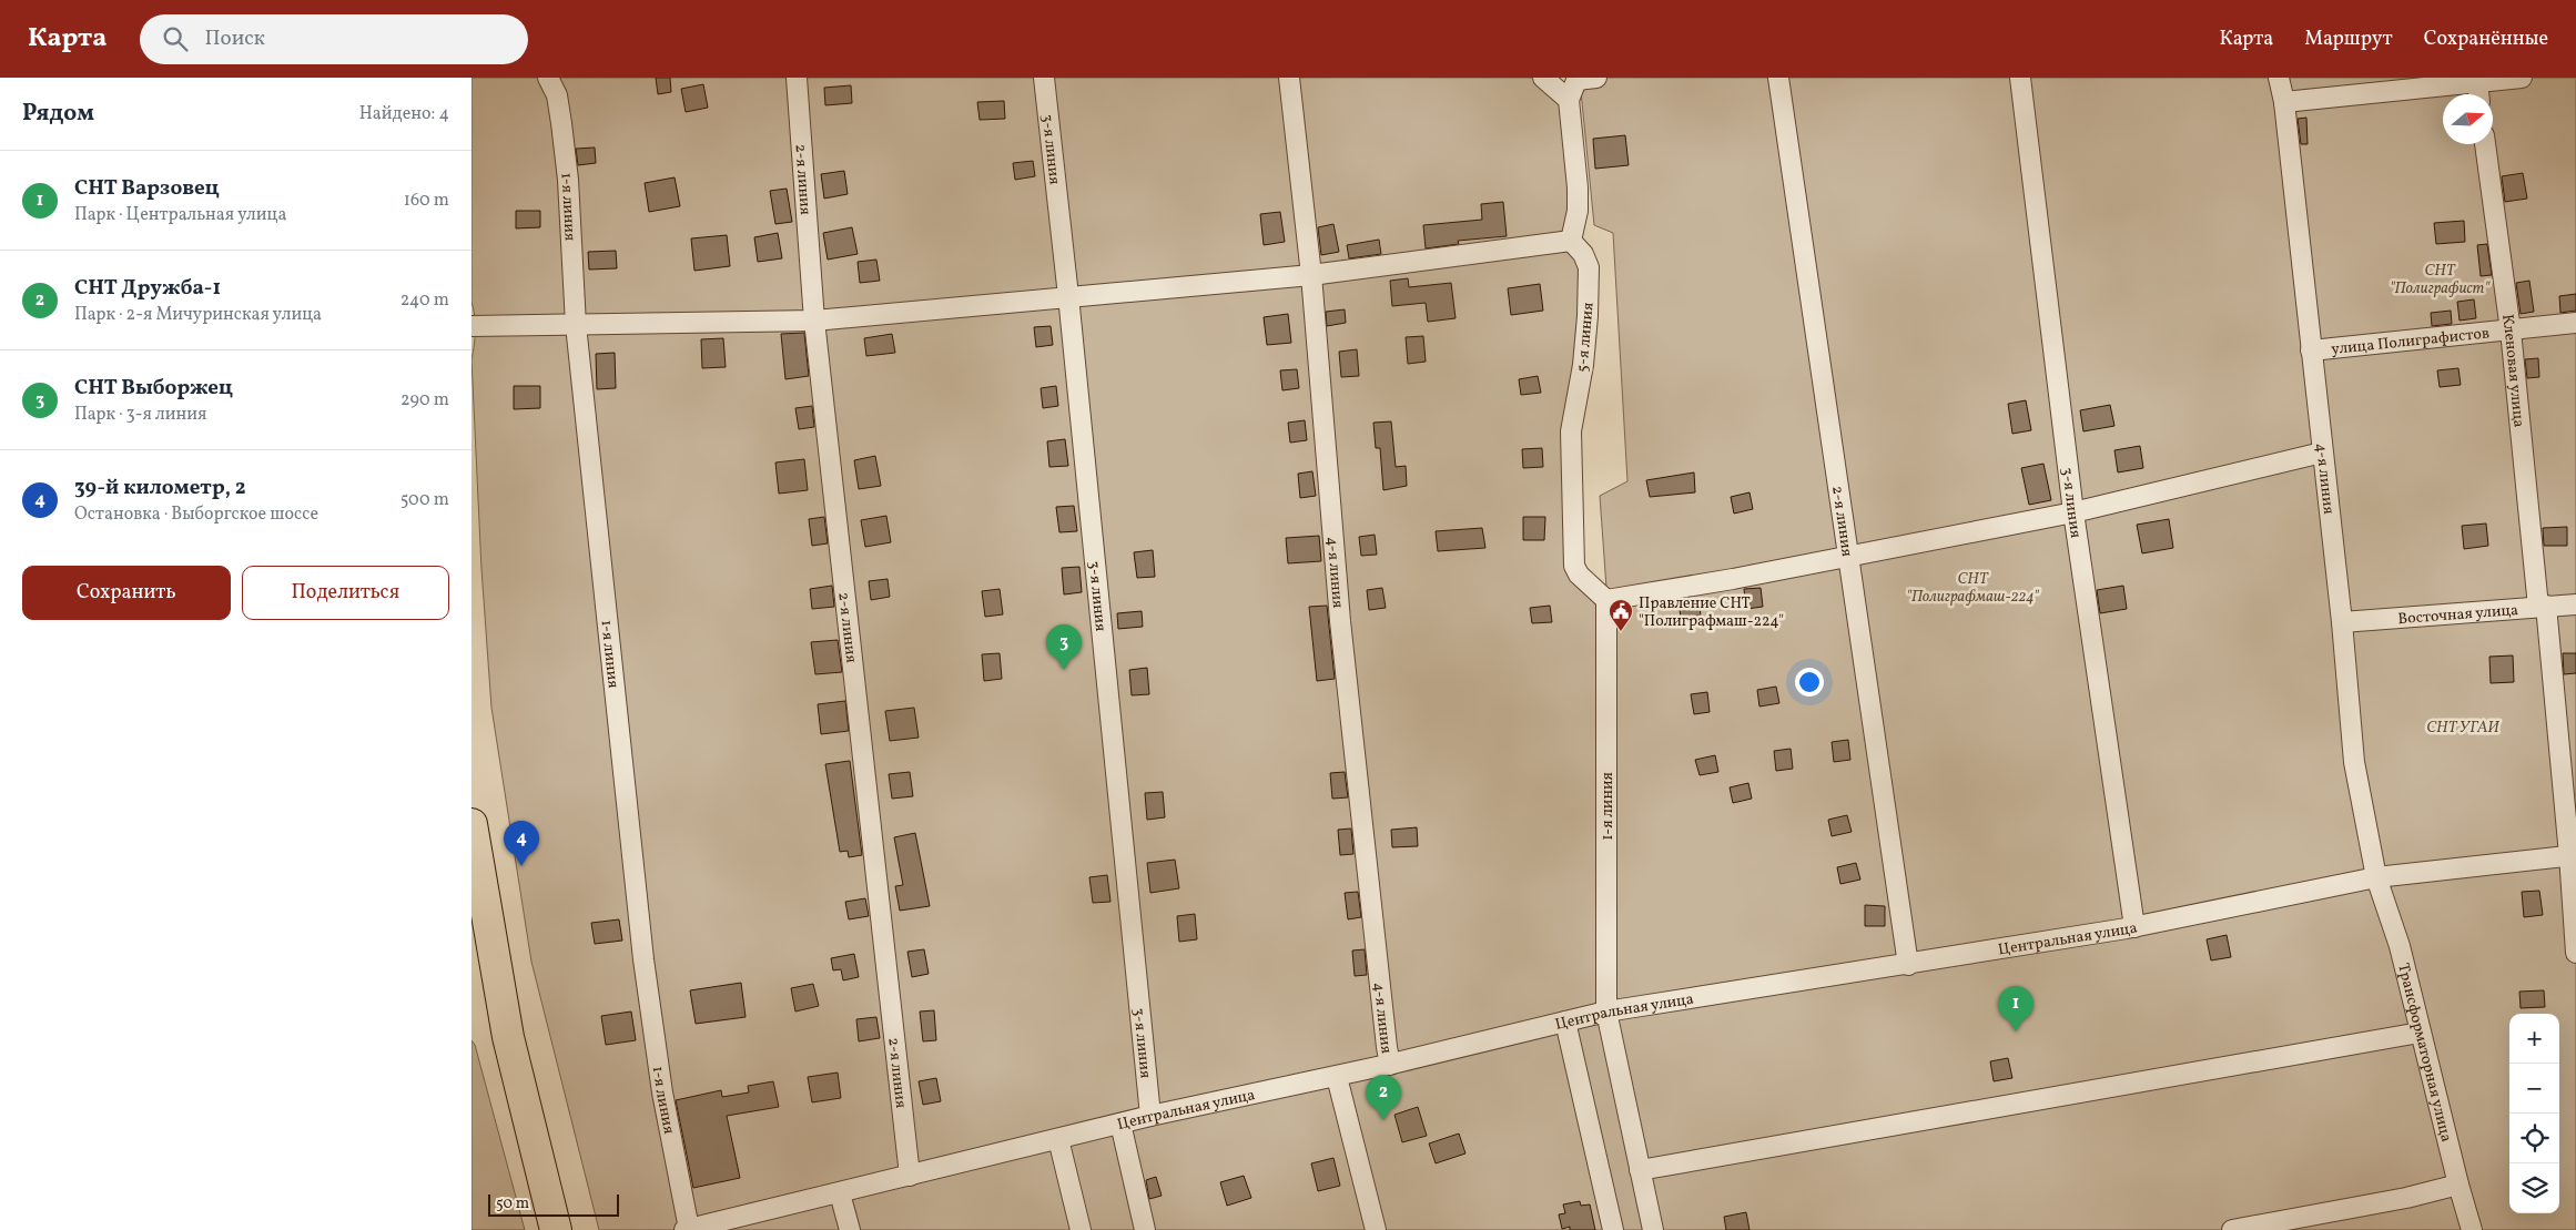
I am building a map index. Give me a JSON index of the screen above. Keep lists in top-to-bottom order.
{
  "streets": {
    "street": [
      "3-я линия",
      "2-я линия",
      "1-я линия",
      "5-я линия",
      "улица Полиграфистов",
      "Кленовая улица",
      "4-я линия",
      "Восточная улица",
      "Центральная улица",
      "Трансформаторная улица"
    ]
  },
  "crossings": [
    ["3-я линия", "Центральная улица"],
    ["2-я линия", "Центральная улица"],
    ["1-я линия", "5-я линия"],
    ["1-я линия", "Центральная улица"],
    ["улица Полиграфистов", "Кленовая улица"],
    ["улица Полиграфистов", "4-я линия"],
    ["Кленовая улица", "Восточная улица"],
    ["Кленовая улица", "Центральная улица"],
    ["4-я линия", "Восточная улица"],
    ["4-я линия", "Центральная улица"],
    ["4-я линия", "Трансформаторная улица"],
    ["Центральная улица", "Трансформаторная улица"]
  ],
  "parks": ["СНТ \"Полиграфист\"", "СНТ \"Полиграфмаш-224\"", "СНТ УГАИ"],
  "places": {
    "public building": ["Правление СНТ \"Полиграфмаш-224\""]
  },
  "scale_bar": "50 m",
  "north": "right",
  "page": {
    "header": "Карта",
    "search": "Поиск",
    "nav": ["Карта", "Маршрут", "Сохранённые"],
    "heading": ["Рядом", "Найдено: 4"],
    "list": [
      {
        "mark": "1",
        "name": "СНТ Варзовец",
        "note": "Парк · Центральная улица",
        "value": "160 m"
      },
      {
        "mark": "2",
        "name": "СНТ Дружба-1",
        "note": "Парк · 2-я Мичуринская улица",
        "value": "240 m"
      },
      {
        "mark": "3",
        "name": "СНТ Выборжец",
        "note": "Парк · 3-я линия",
        "value": "290 m"
      },
      {
        "mark": "4",
        "name": "39-й километр, 2",
        "note": "Остановка · Выборгское шоссе",
        "value": "500 m"
      }
    ],
    "buttons": ["Сохранить", "Поделиться"],
    "pins": [
      "3",
      "4",
      "1",
      "2"
    ],
    "map_buttons": ["+", "−"],
    "scale": "50 m"
  }
}
